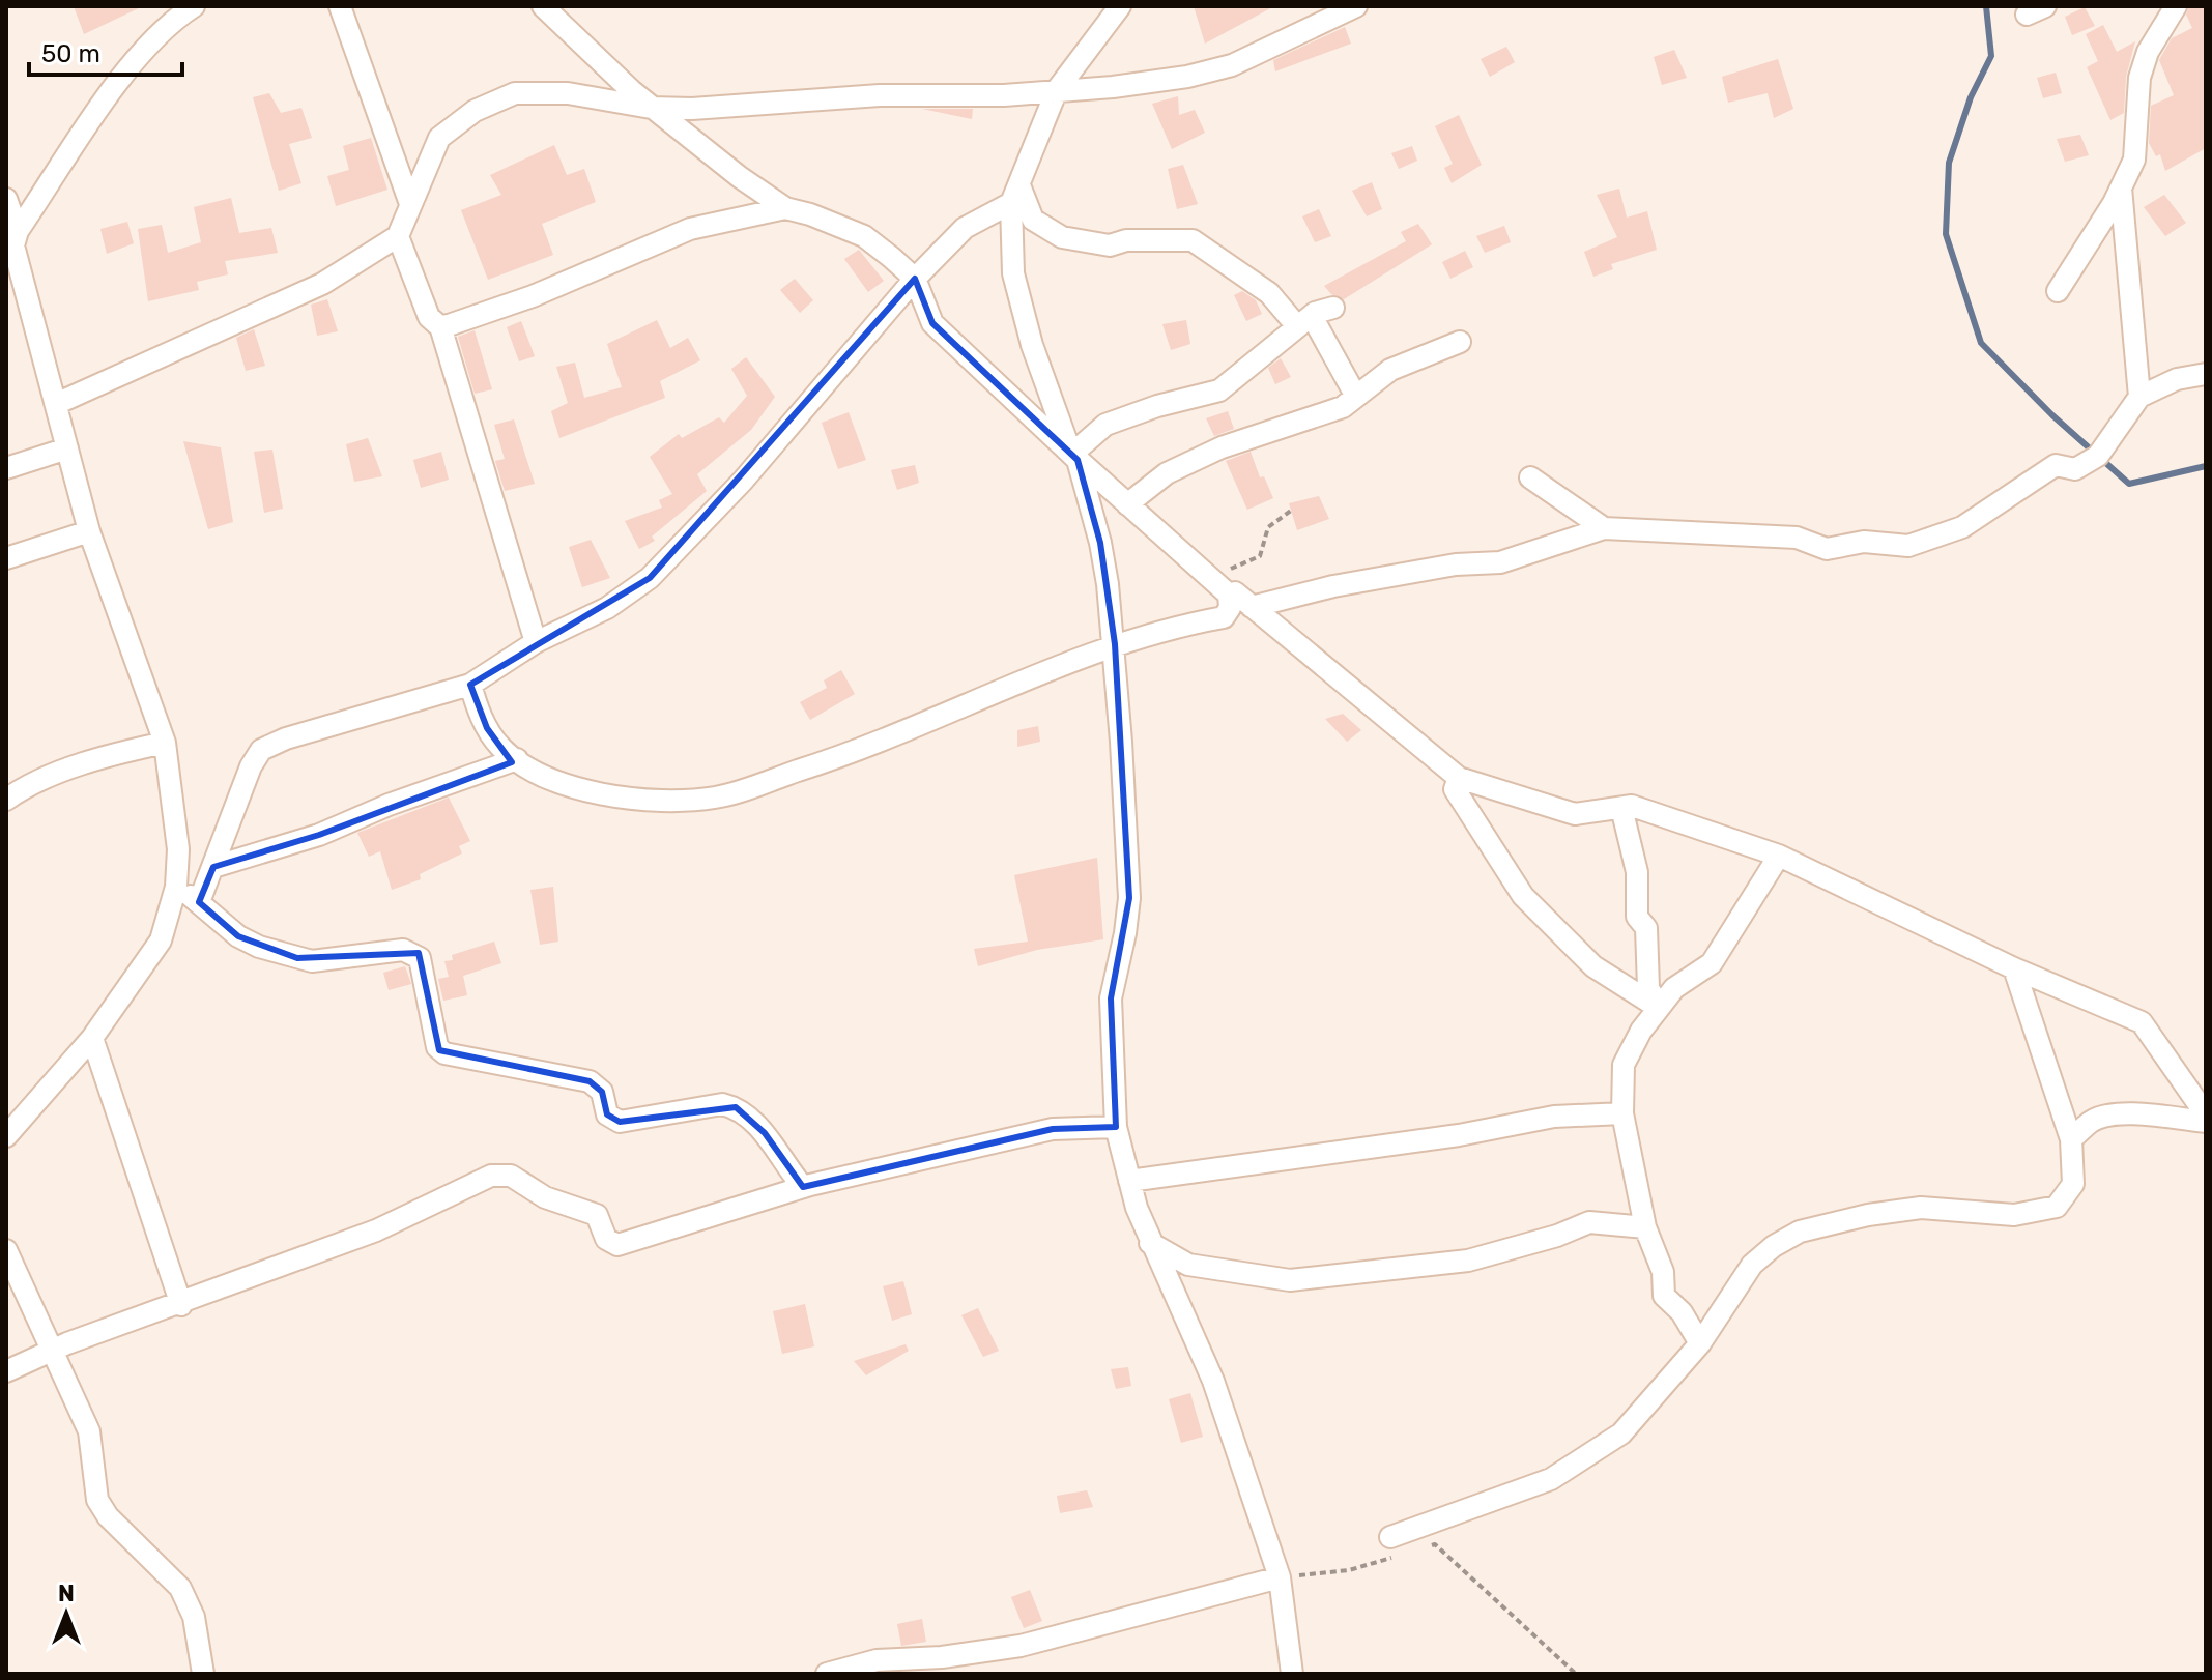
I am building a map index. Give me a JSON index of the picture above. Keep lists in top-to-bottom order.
{
  "scale_bar": "50 m",
  "north": "top"
}
